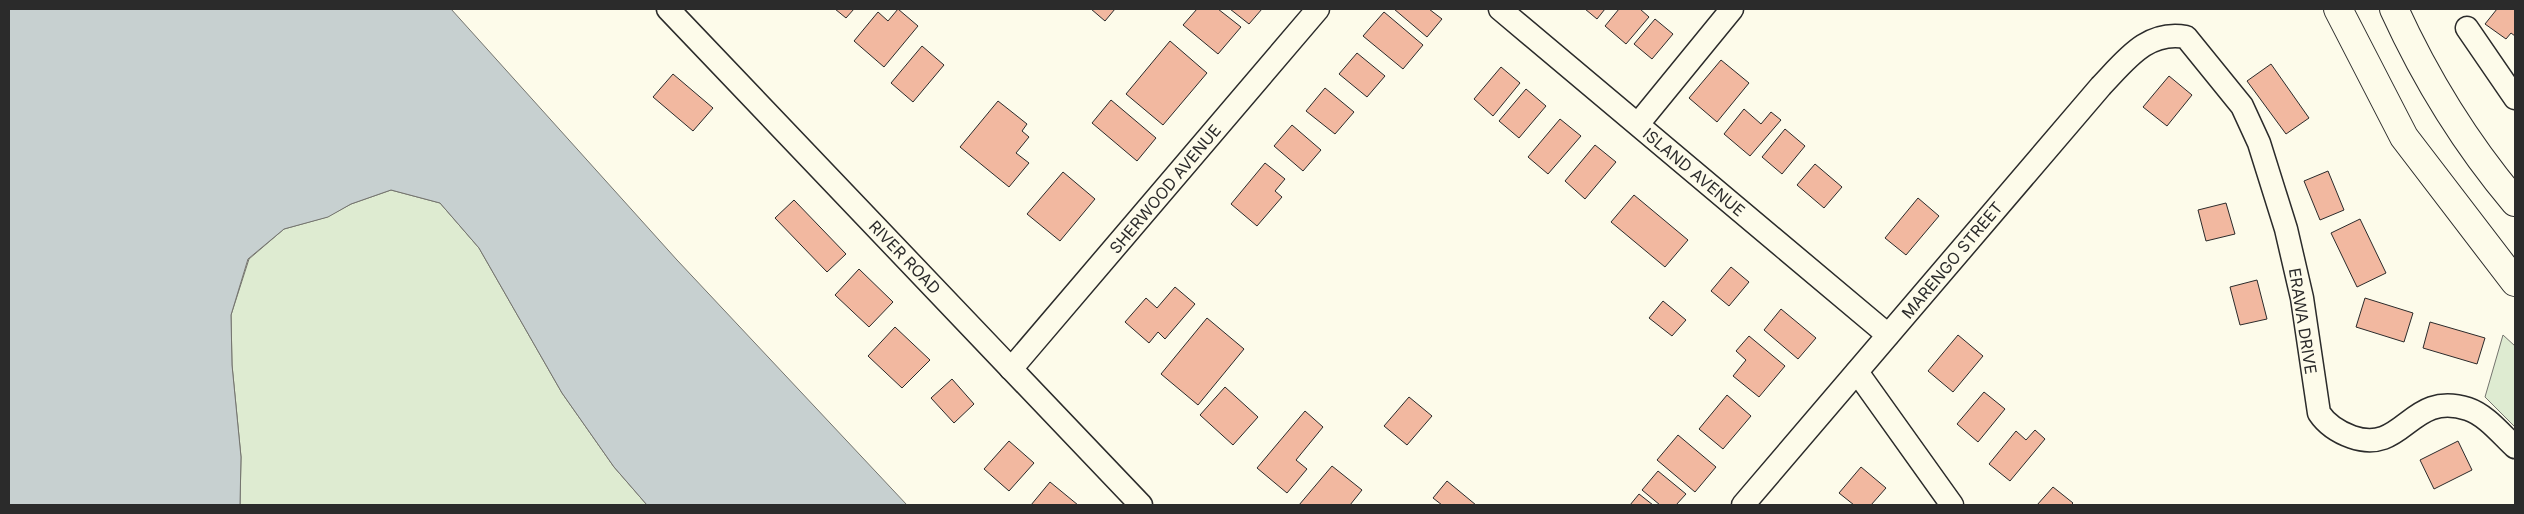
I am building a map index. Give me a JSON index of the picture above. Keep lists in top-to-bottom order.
{
  "streets": {
    "street": [
      "ISLAND AVENUE",
      "SHERWOOD AVENUE",
      "RIVER ROAD",
      "MARENGO STREET",
      "ERAWA DRIVE"
    ]
  },
  "crossings": [
    ["ISLAND AVENUE", "MARENGO STREET"],
    ["SHERWOOD AVENUE", "RIVER ROAD"],
    ["MARENGO STREET", "ERAWA DRIVE"]
  ]
}
